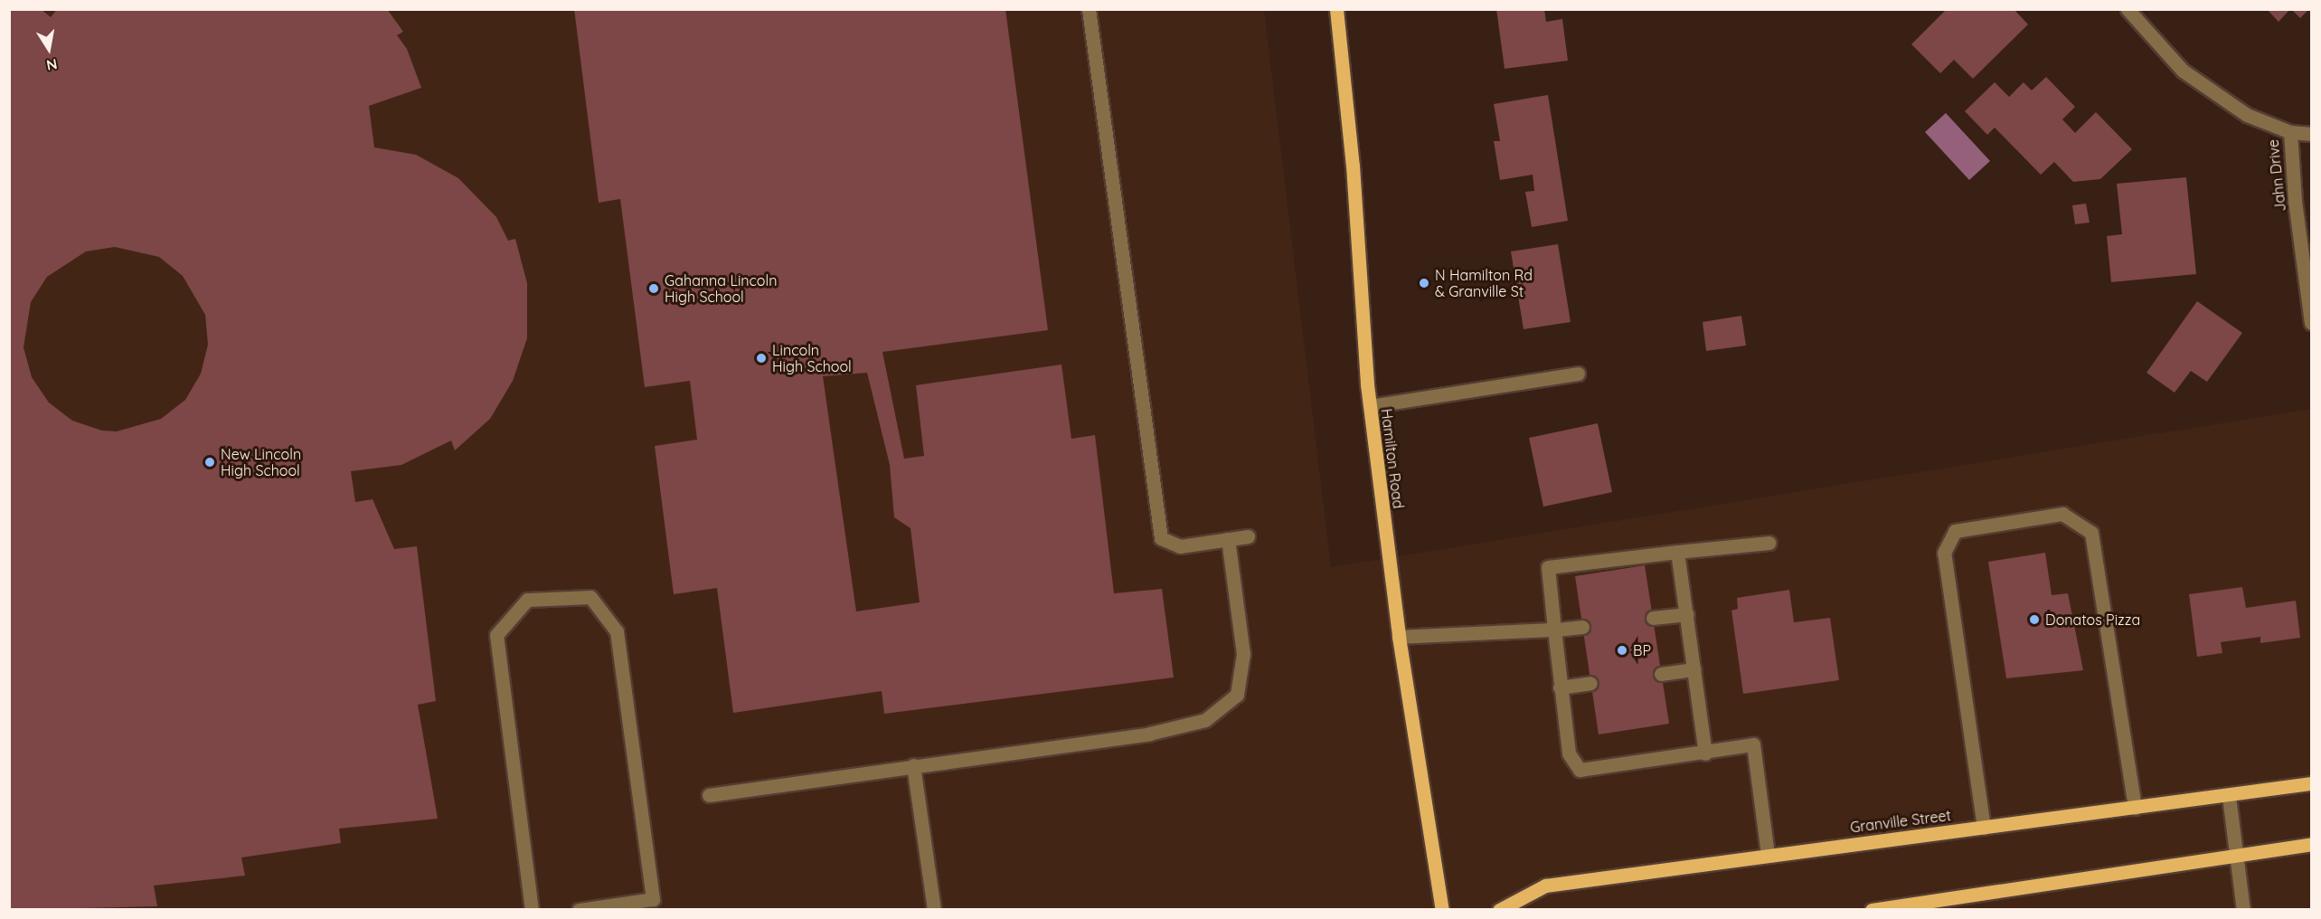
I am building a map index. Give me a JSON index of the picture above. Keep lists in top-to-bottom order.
{
  "streets": {
    "main road": ["Hamilton Road", "Granville Street"],
    "street": ["Jahn Drive"]
  },
  "places": [
    "N Hamilton Rd & Granville St",
    "Gahanna Lincoln High School",
    "Lincoln High School",
    "New Lincoln High School",
    "Donatos Pizza",
    "BP"
  ],
  "north": "bottom"
}
